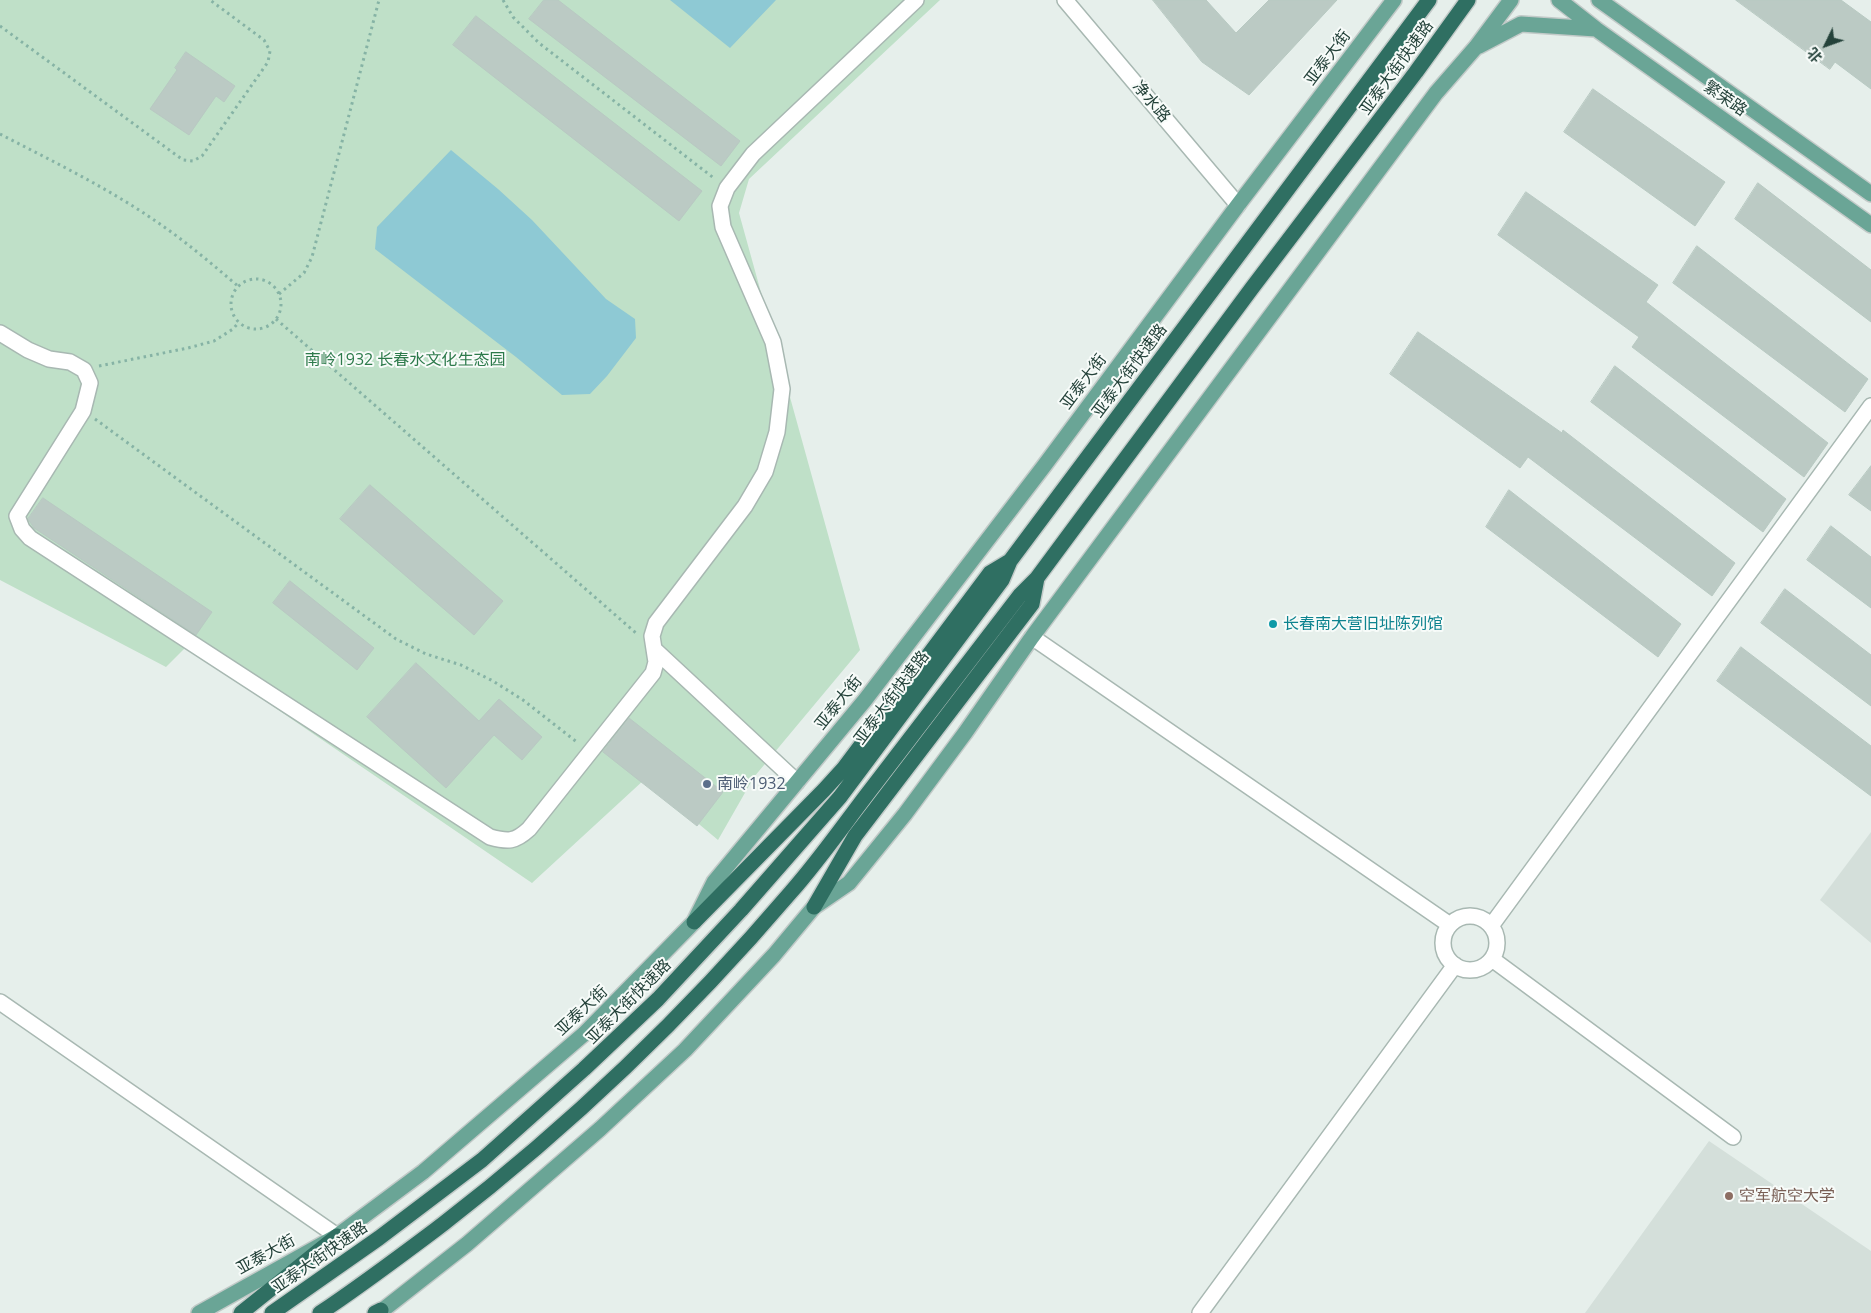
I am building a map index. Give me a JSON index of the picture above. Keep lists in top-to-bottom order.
{
  "streets": {
    "highway": ["亚泰大街快速路"],
    "main road": ["亚泰大街", "繁荣路"],
    "street": ["净水路"]
  },
  "crossings": [
    ["亚泰大街", "净水路"]
  ],
  "parks": ["南岭1932 长春水文化生态园"],
  "places": ["长春南大营旧址陈列馆", "南岭1932", "空军航空大学"],
  "north": "bottom left"
}
